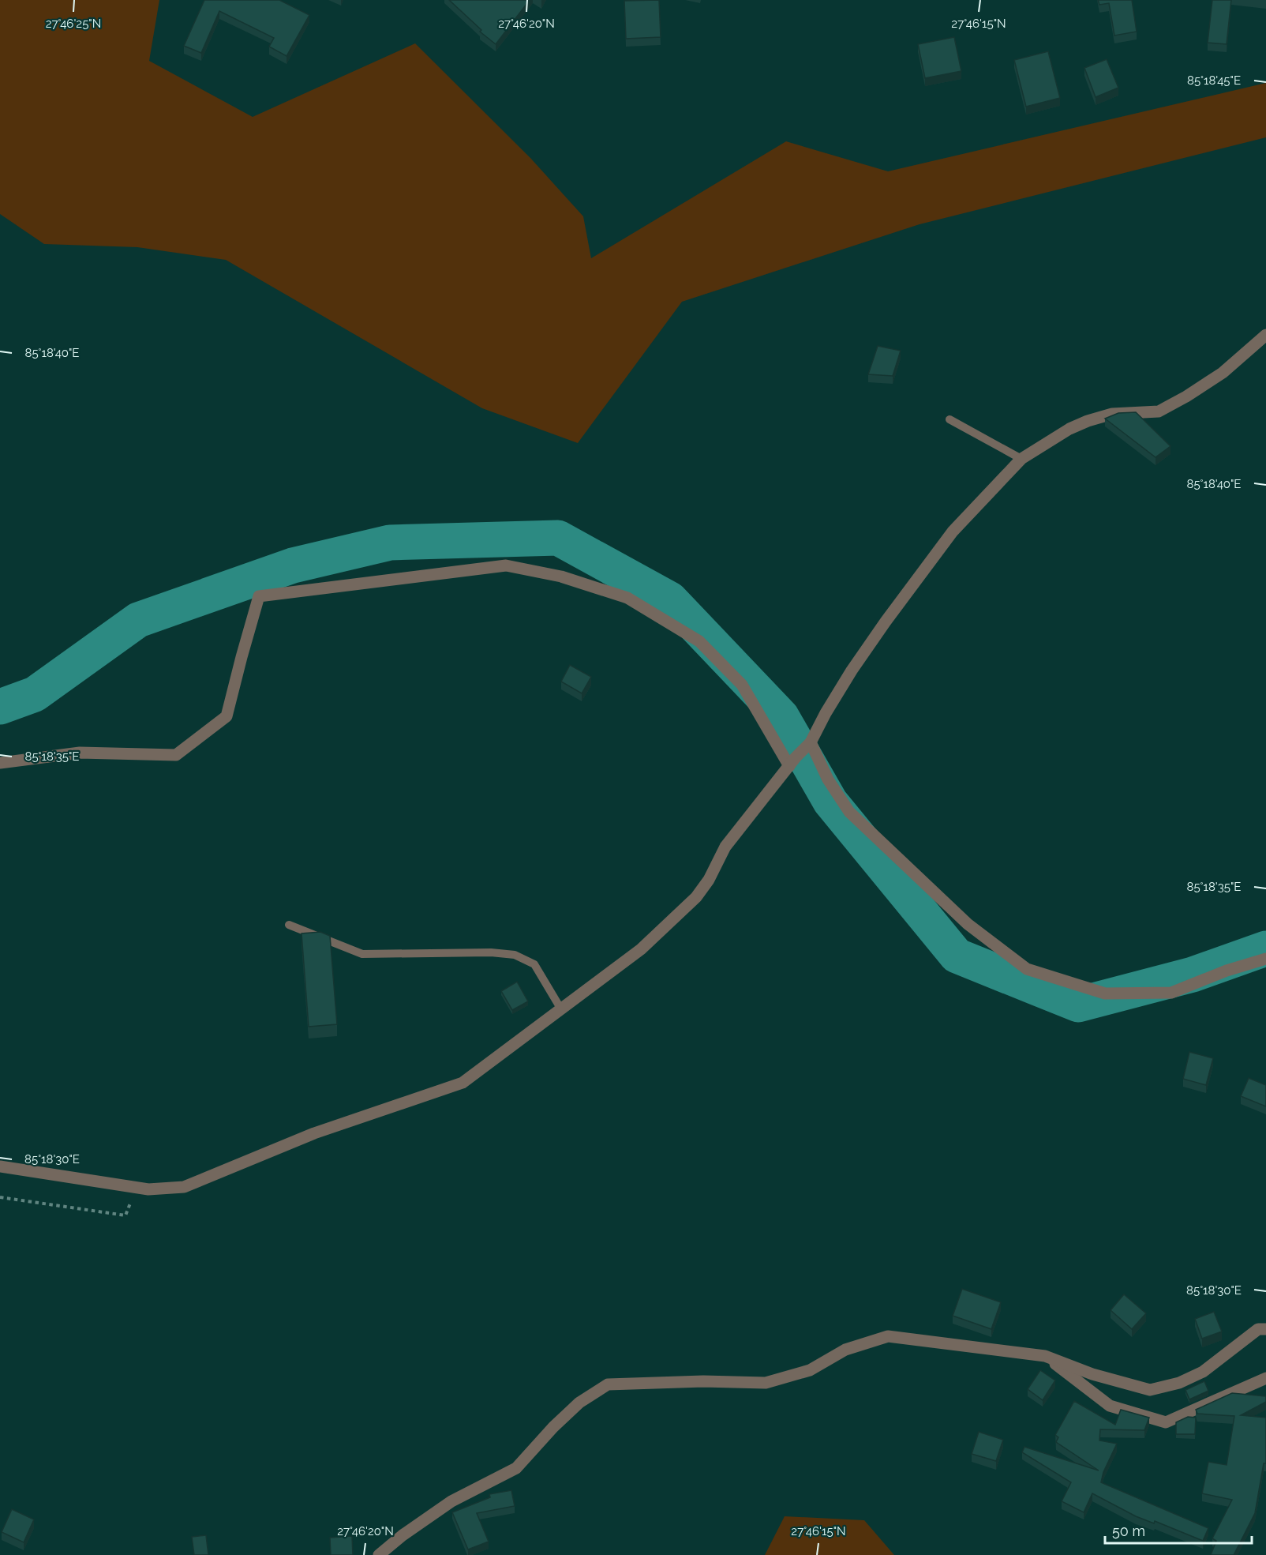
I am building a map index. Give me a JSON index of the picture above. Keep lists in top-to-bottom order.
{
  "scale_bar": "50 m",
  "coordinates": [
    "27°46'25\"N",
    "27°46'20\"N",
    "27°46'15\"N",
    "85°18'45\"E",
    "85°18'40\"E",
    "85°18'35\"E",
    "85°18'30\"E"
  ]
}
